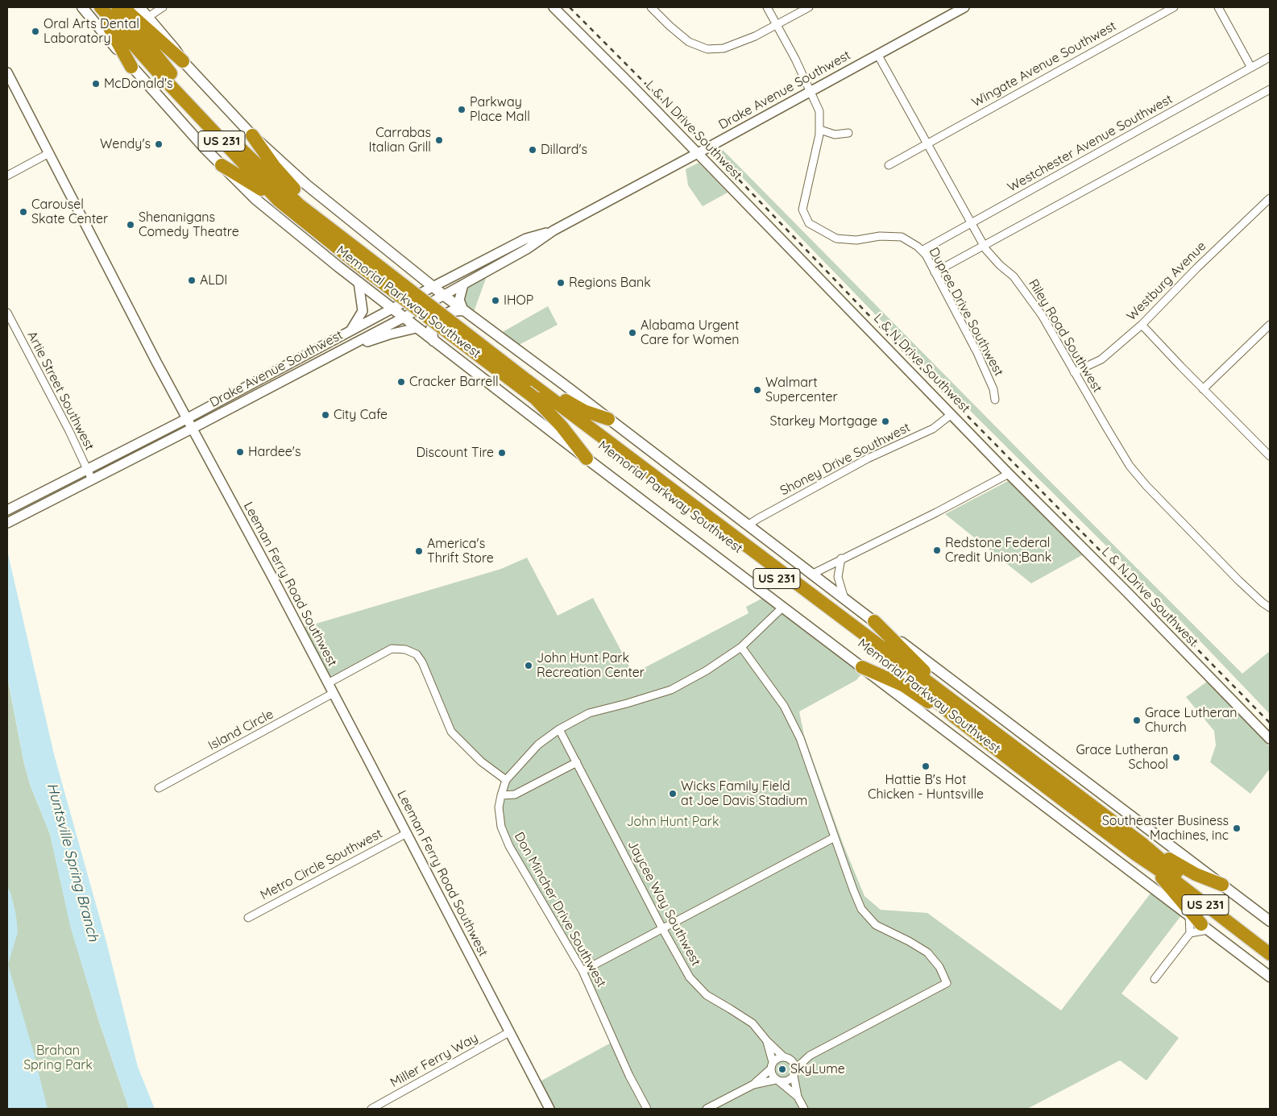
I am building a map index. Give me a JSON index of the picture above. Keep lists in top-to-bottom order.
{
  "streets": {
    "highway": ["US 231", "Memorial Parkway Southwest"],
    "street": [
      "Wingate Avenue Southwest",
      "Drake Avenue Southwest",
      "L & N Drive Southwest",
      "Westchester Avenue Southwest",
      "Westburg Avenue",
      "Dupree Drive Southwest",
      "Riley Road Southwest",
      "Artie Street Southwest",
      "Shoney Drive Southwest",
      "Leeman Ferry Road Southwest",
      "Island Circle",
      "Metro Circle Southwest",
      "Jaycee Way Southwest",
      "Don Mincher Drive Southwest",
      "Miller Ferry Way"
    ]
  },
  "crossings": [
    ["Wingate Avenue Southwest", "Riley Road Southwest"],
    ["Drake Avenue Southwest", "L & N Drive Southwest"],
    ["Drake Avenue Southwest", "Dupree Drive Southwest"],
    ["Drake Avenue Southwest", "Riley Road Southwest"],
    ["Drake Avenue Southwest", "Artie Street Southwest"],
    ["Drake Avenue Southwest", "Leeman Ferry Road Southwest"],
    ["L & N Drive Southwest", "Shoney Drive Southwest"],
    ["Westchester Avenue Southwest", "Dupree Drive Southwest"],
    ["Westchester Avenue Southwest", "Riley Road Southwest"],
    ["Westburg Avenue", "Riley Road Southwest"],
    ["Leeman Ferry Road Southwest", "Island Circle"],
    ["Leeman Ferry Road Southwest", "Metro Circle Southwest"],
    ["Leeman Ferry Road Southwest", "Miller Ferry Way"],
    ["Jaycee Way Southwest", "Don Mincher Drive Southwest"]
  ],
  "water": ["Huntsville Spring Branch"],
  "parks": ["John Hunt Park", "Brahan Spring Park"],
  "places": [
    "Oral Arts Dental Laboratory",
    "McDonald's",
    "Parkway Place Mall",
    "Carrabas Italian Grill",
    "Wendy's",
    "Dillard's",
    "Carousel Skate Center",
    "Shenanigans Comedy Theatre",
    "ALDI",
    "Regions Bank",
    "IHOP",
    "Alabama Urgent Care for Women",
    "Cracker Barrell",
    "Walmart Supercenter",
    "City Cafe",
    "Starkey Mortgage",
    "Hardee's",
    "Discount Tire",
    "Redstone Federal Credit Union;Bank",
    "America's Thrift Store",
    "John Hunt Park Recreation Center",
    "Grace Lutheran Church",
    "Grace Lutheran School",
    "Hattie B's Hot Chicken - Huntsville",
    "Wicks Family Field at Joe Davis Stadium",
    "Southeaster Business Machines, inc",
    "SkyLume"
  ]
}
